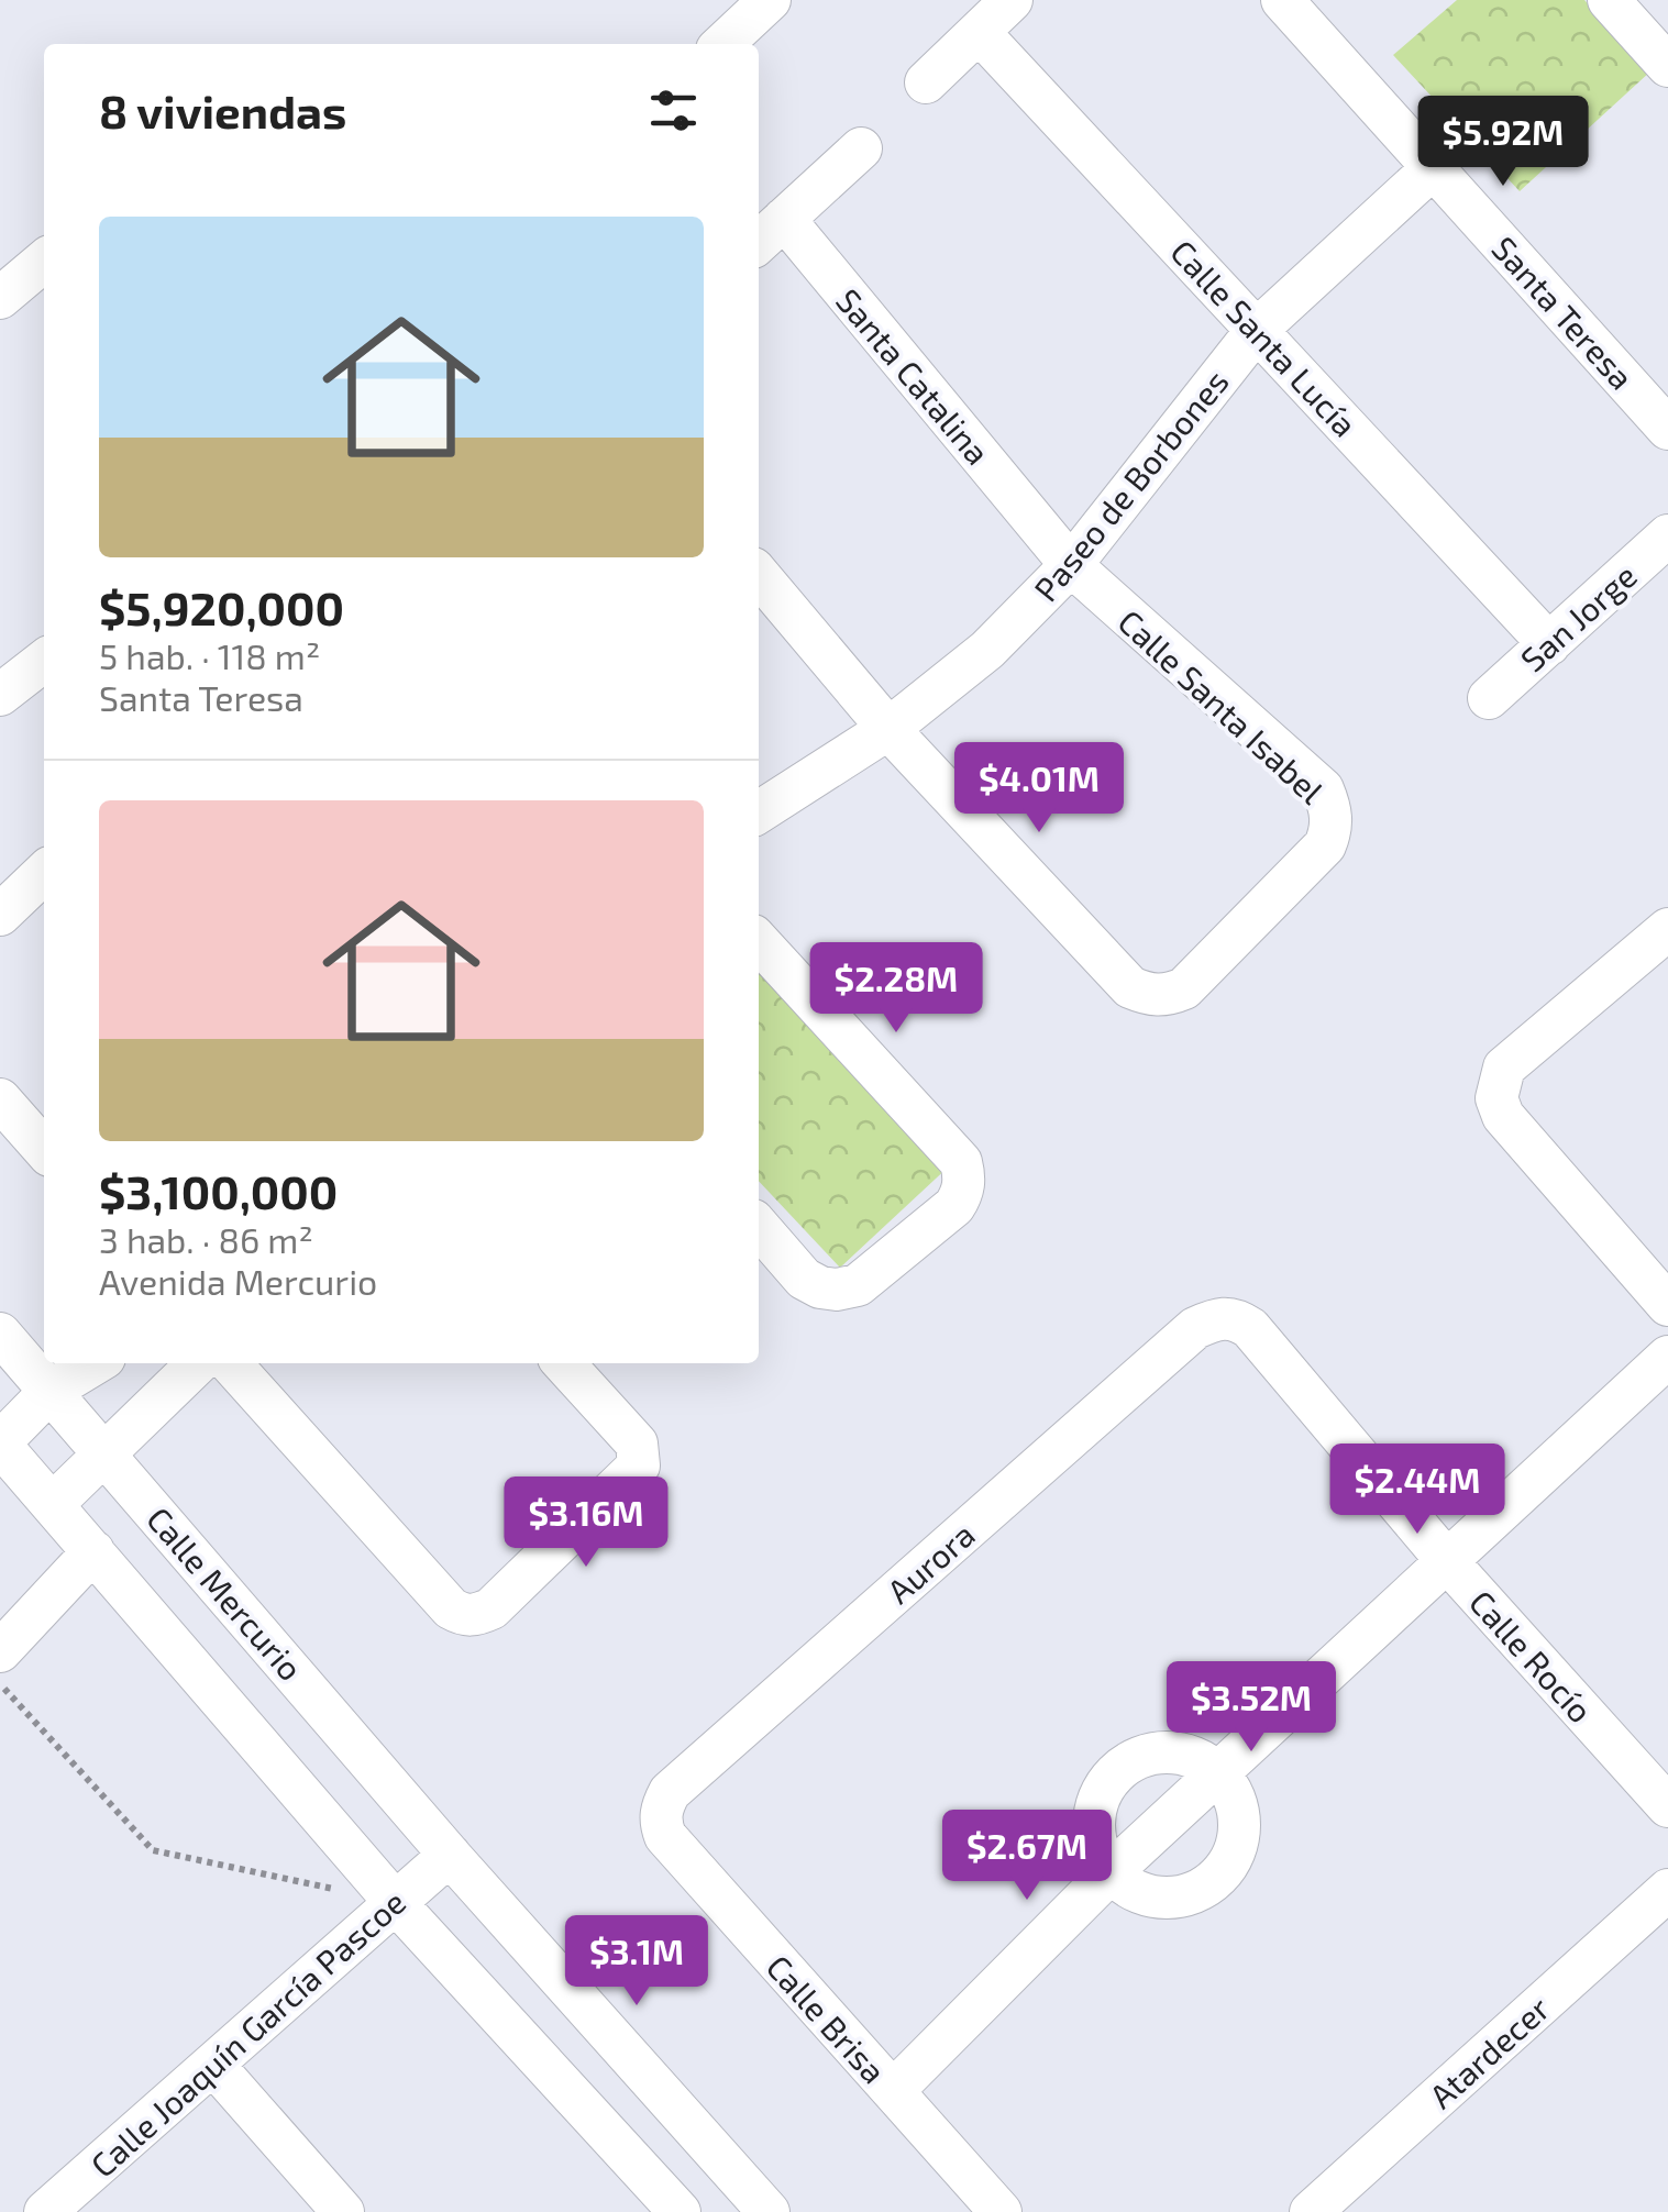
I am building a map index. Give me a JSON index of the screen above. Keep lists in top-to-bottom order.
{
  "streets": {
    "street": [
      "Santa Teresa",
      "Calle Santa Lucía",
      "Santa Catalina",
      "Paseo de Borbones",
      "San Jorge",
      "Calle Santa Isabel",
      "Aurora",
      "Calle Mercurio",
      "Calle Rocío",
      "Calle Brisa",
      "Calle Joaquín García Pascoe",
      "Atardecer"
    ]
  },
  "crossings": [
    ["Santa Teresa", "Paseo de Borbones"],
    ["Calle Santa Lucía", "Paseo de Borbones"],
    ["Calle Santa Lucía", "San Jorge"],
    ["Santa Catalina", "Paseo de Borbones"],
    ["Santa Catalina", "Calle Santa Isabel"],
    ["Paseo de Borbones", "Calle Santa Isabel"],
    ["Aurora", "Calle Rocío"],
    ["Aurora", "Calle Brisa"],
    ["Calle Mercurio", "Calle Joaquín García Pascoe"]
  ],
  "page": {
    "heading": "8 viviendas",
    "price": [
      "$5.92M",
      "$4.01M",
      "$2.28M",
      "$2.44M",
      "$3.16M",
      "$3.52M",
      "$2.67M",
      "$3.1M"
    ],
    "list": [
      {
        "name": "$5,920,000",
        "note": "5 hab. · 118 m² · Santa Teresa"
      },
      {
        "name": "$3,100,000",
        "note": "3 hab. · 86 m² · Avenida Mercurio"
      }
    ]
  }
}
